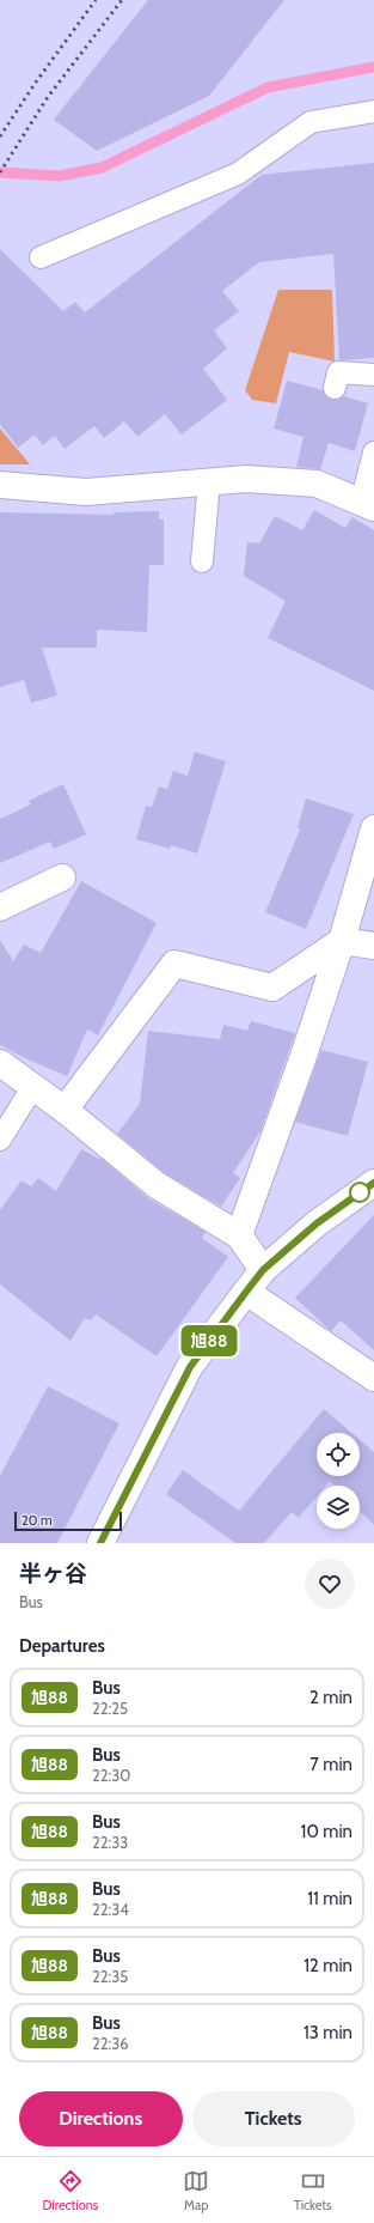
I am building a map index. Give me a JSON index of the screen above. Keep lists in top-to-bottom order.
{
  "lines": ["bus line 旭88"],
  "scale_bar": "20 m",
  "page": {
    "on_map": "旭88",
    "scale": "20 m",
    "heading": [
      ["半ヶ谷", "Bus"],
      "Departures"
    ],
    "list": [
      {
        "mark": "旭88",
        "name": "Bus",
        "note": "22:25",
        "value": "2 min"
      },
      {
        "mark": "旭88",
        "name": "Bus",
        "note": "22:30",
        "value": "7 min"
      },
      {
        "mark": "旭88",
        "name": "Bus",
        "note": "22:33",
        "value": "10 min"
      },
      {
        "mark": "旭88",
        "name": "Bus",
        "note": "22:34",
        "value": "11 min"
      },
      {
        "mark": "旭88",
        "name": "Bus",
        "note": "22:35",
        "value": "12 min"
      },
      {
        "mark": "旭88",
        "name": "Bus",
        "note": "22:36",
        "value": "13 min"
      }
    ],
    "buttons": ["Directions", "Tickets"],
    "tabs": ["Directions", "Map", "Tickets"]
  }
}
